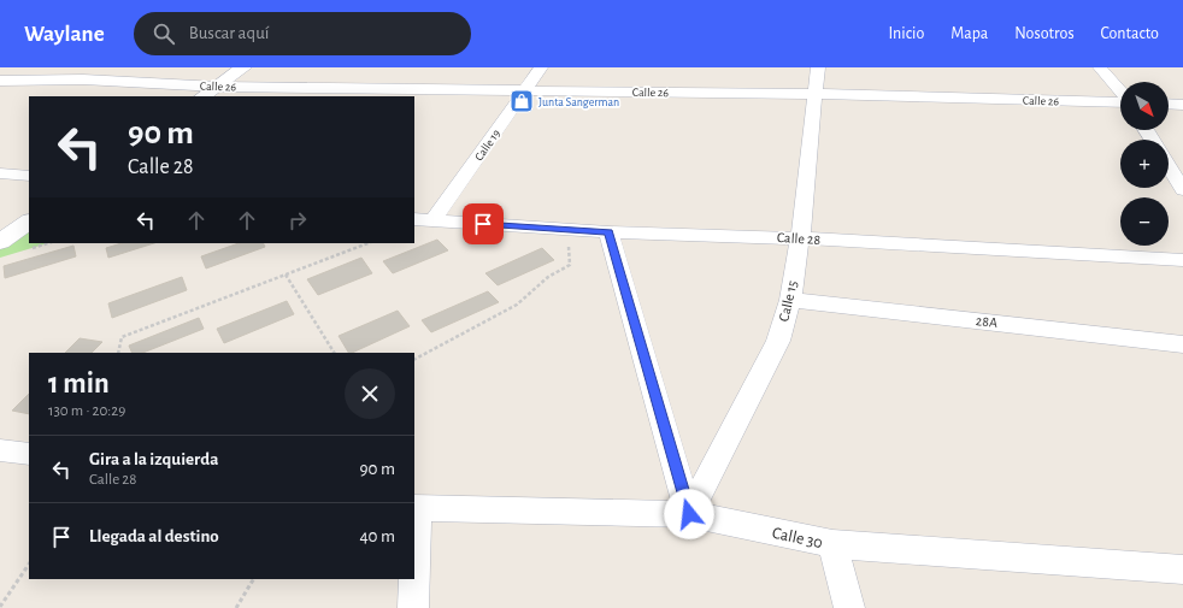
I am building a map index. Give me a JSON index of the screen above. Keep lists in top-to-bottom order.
{
  "streets": {
    "street": [
      "Calle 26",
      "Calle 19",
      "Calle 28",
      "Calle 15",
      "28A",
      "Calle 30"
    ]
  },
  "crossings": [
    ["Calle 26", "Calle 19"],
    ["Calle 26", "Calle 15"],
    ["Calle 19", "Calle 28"],
    ["Calle 28", "Calle 15"],
    ["Calle 15", "28A"],
    ["Calle 15", "Calle 30"]
  ],
  "places": {
    "shop": ["Junta Sangerman"]
  },
  "north": "bottom right",
  "page": {
    "header": "Waylane",
    "search": "Buscar aquí",
    "nav": [
      "Inicio",
      "Mapa",
      "Nosotros",
      "Contacto"
    ],
    "map_buttons": ["+", "−"],
    "turn": ["90 m", "Calle 28"],
    "heading": ["1 min", "130 m · 20:29"],
    "list": [
      {
        "name": "Gira a la izquierda",
        "note": "Calle 28",
        "value": "90 m"
      },
      {
        "name": "Llegada al destino",
        "value": "40 m"
      }
    ]
  }
}
